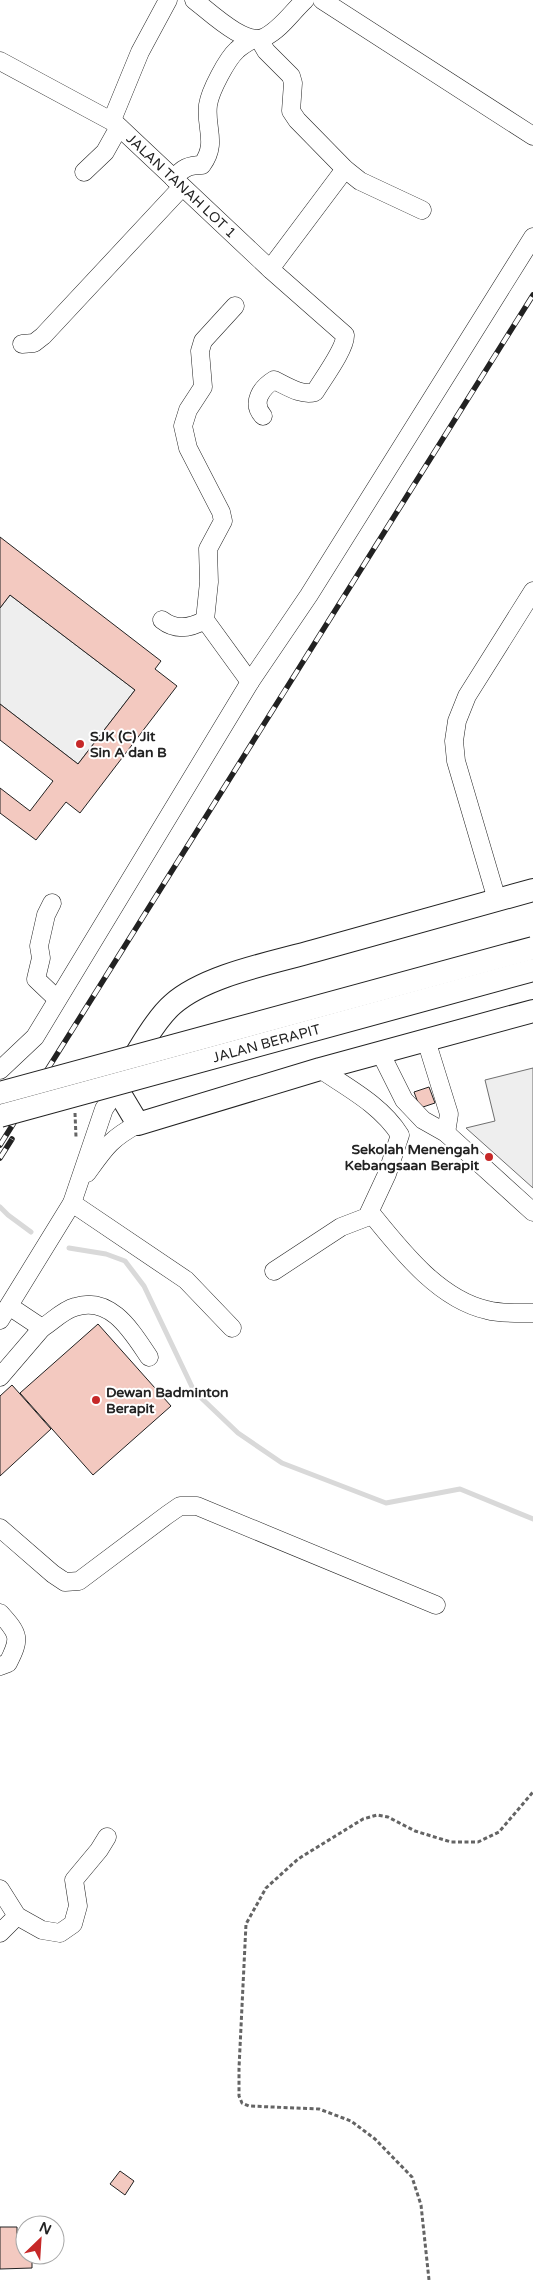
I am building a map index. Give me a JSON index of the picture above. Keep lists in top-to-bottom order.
{
  "streets": {
    "main road": ["JALAN BERAPIT"],
    "street": ["JALAN TANAH LOT 1"]
  },
  "places": ["SJK (C) Jit Sin A dan B", "Sekolah Menengah Kebangsaan Berapit", "Dewan Badminton Berapit"],
  "north": "top right"
}
